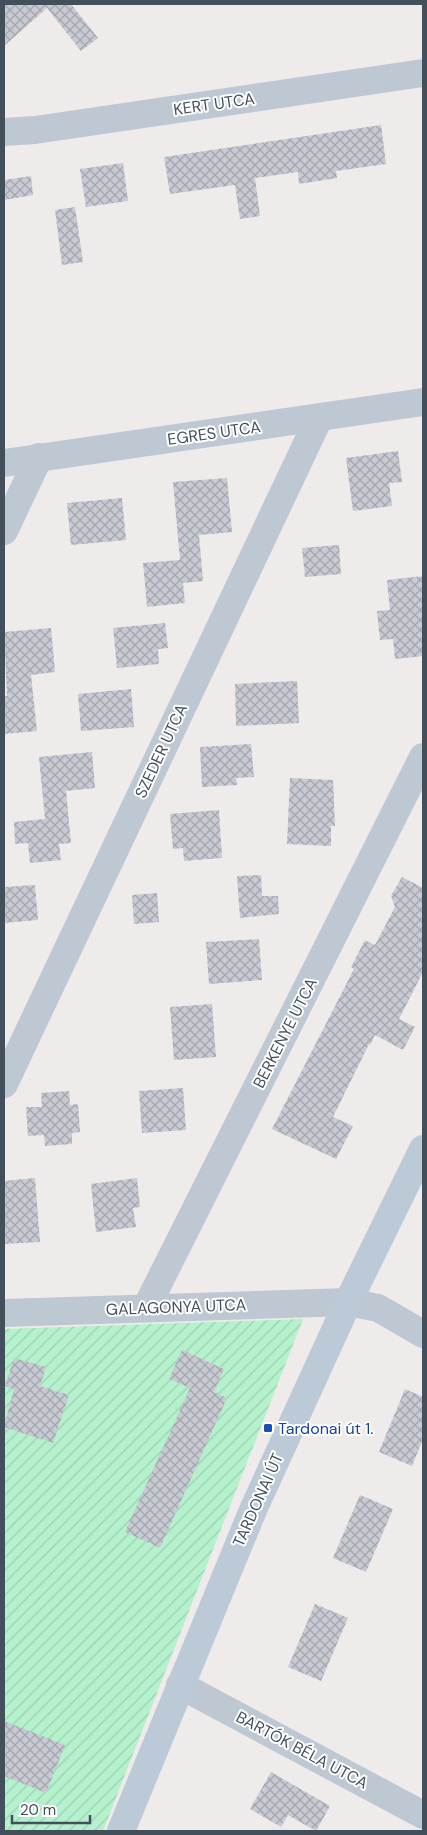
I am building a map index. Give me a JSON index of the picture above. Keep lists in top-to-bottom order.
{
  "streets": {
    "street": [
      "KERT UTCA",
      "EGRES UTCA",
      "SZEDER UTCA",
      "BERKENYE UTCA",
      "GALAGONYA UTCA",
      "TARDONAI ÚT",
      "BARTÓK BÉLA UTCA"
    ]
  },
  "crossings": [
    ["EGRES UTCA", "SZEDER UTCA"],
    ["BERKENYE UTCA", "GALAGONYA UTCA"],
    ["GALAGONYA UTCA", "TARDONAI ÚT"],
    ["TARDONAI ÚT", "BARTÓK BÉLA UTCA"]
  ],
  "places": {
    "transit": ["Tardonai út 1."]
  },
  "scale_bar": "20 m"
}
